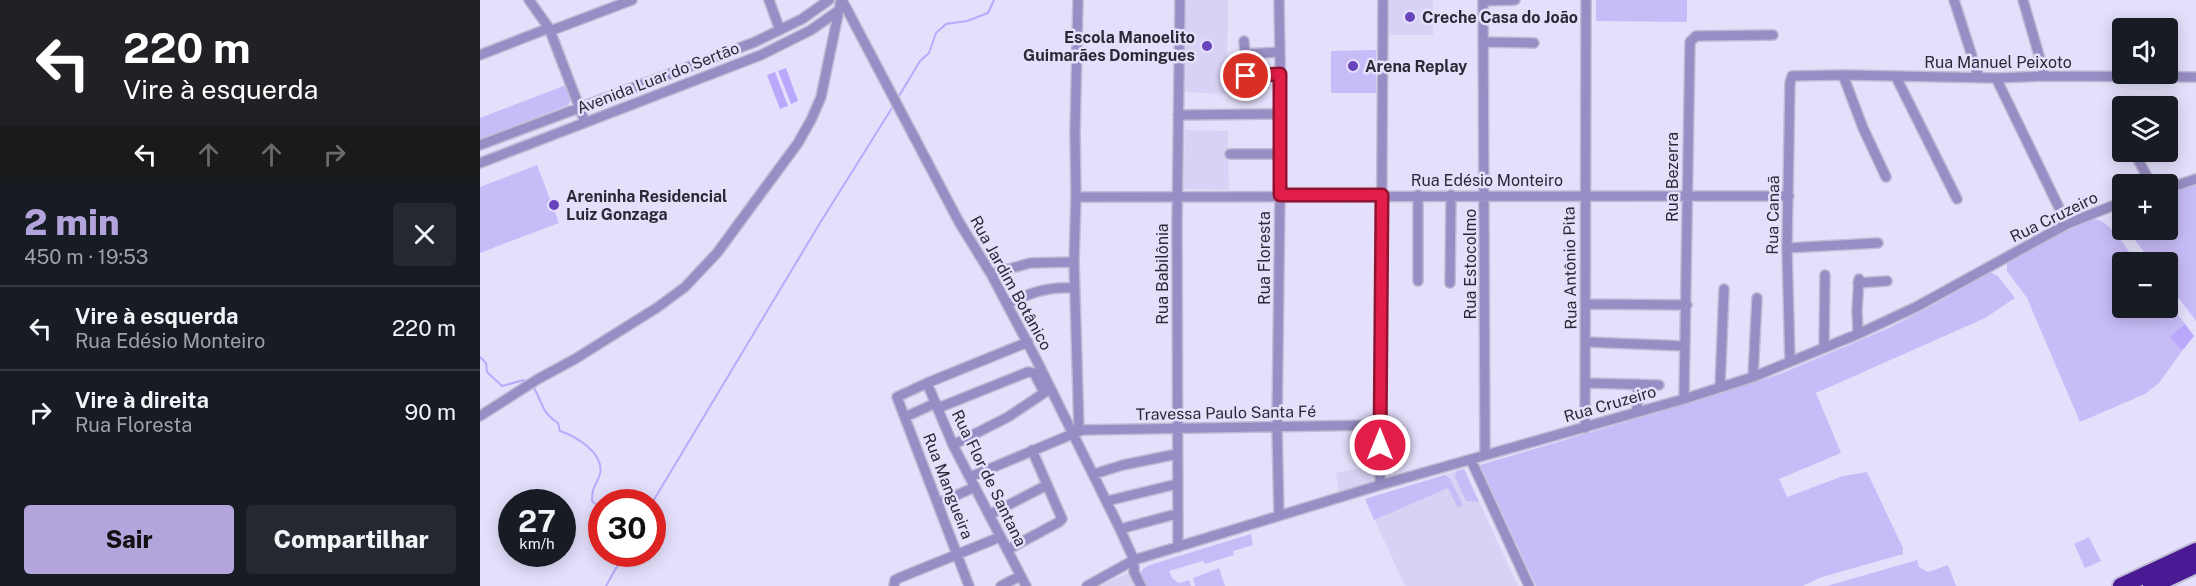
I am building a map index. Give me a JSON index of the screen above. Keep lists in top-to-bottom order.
{
  "streets": {
    "street": [
      "Rua Manuel Peixoto",
      "Avenida Luar do Sertão",
      "Rua Bezerra",
      "Rua Edésio Monteiro",
      "Rua Canaã",
      "Rua Cruzeiro",
      "Rua Floresta",
      "Rua Estocolmo",
      "Rua Antônio Pita",
      "Rua Babilônia",
      "Rua Jardim Botânico",
      "Travessa Paulo Santa Fé",
      "Rua Flor de Santana",
      "Rua Mangueira"
    ]
  },
  "crossings": [
    ["Rua Manuel Peixoto", "Rua Canaã"],
    ["Avenida Luar do Sertão", "Rua Jardim Botânico"],
    ["Rua Bezerra", "Rua Edésio Monteiro"],
    ["Rua Bezerra", "Rua Cruzeiro"],
    ["Rua Edésio Monteiro", "Rua Canaã"],
    ["Rua Edésio Monteiro", "Rua Floresta"],
    ["Rua Edésio Monteiro", "Rua Estocolmo"],
    ["Rua Edésio Monteiro", "Rua Antônio Pita"],
    ["Rua Edésio Monteiro", "Rua Babilônia"],
    ["Rua Canaã", "Rua Cruzeiro"],
    ["Rua Cruzeiro", "Rua Floresta"],
    ["Rua Cruzeiro", "Rua Estocolmo"],
    ["Rua Cruzeiro", "Rua Antônio Pita"],
    ["Rua Cruzeiro", "Rua Babilônia"],
    ["Rua Cruzeiro", "Rua Jardim Botânico"],
    ["Rua Floresta", "Travessa Paulo Santa Fé"],
    ["Rua Babilônia", "Travessa Paulo Santa Fé"],
    ["Rua Jardim Botânico", "Travessa Paulo Santa Fé"],
    ["Rua Flor de Santana", "Rua Mangueira"]
  ],
  "places": [
    "Creche Casa do João",
    "Escola Manoelito Guimarães Domingues",
    "Arena Replay",
    "Areninha Residencial Luiz Gonzaga"
  ],
  "page": {
    "turn": ["220 m", "Vire à esquerda"],
    "map_buttons": ["+", "−"],
    "heading": ["2 min", "450 m · 19:53"],
    "list": [
      {
        "name": "Vire à esquerda",
        "note": "Rua Edésio Monteiro",
        "value": "220 m"
      },
      {
        "name": "Vire à direita",
        "note": "Rua Floresta",
        "value": "90 m"
      }
    ],
    "speed": "27 km/h",
    "limit": "30",
    "buttons": ["Sair", "Compartilhar"]
  }
}
